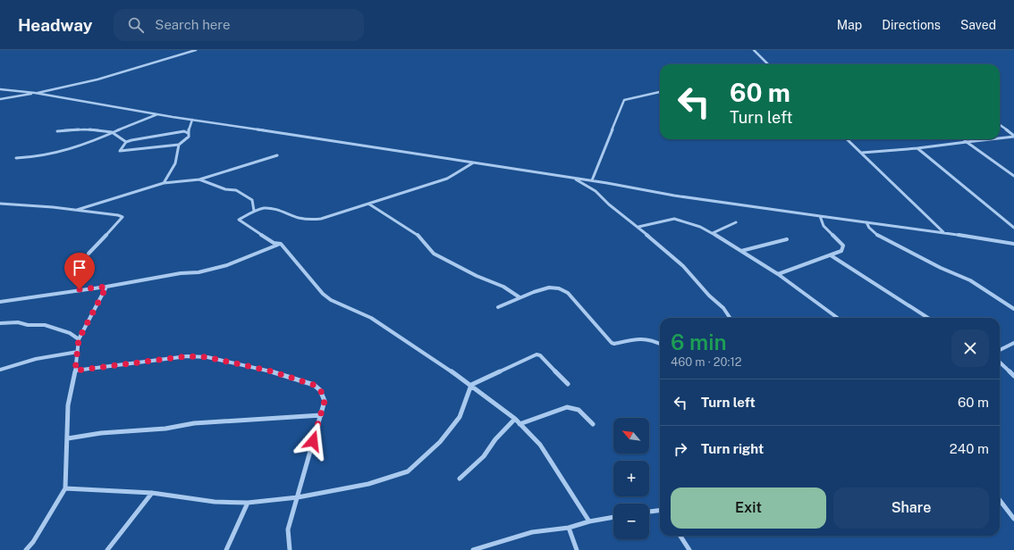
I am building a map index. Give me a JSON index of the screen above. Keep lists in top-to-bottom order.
{
  "north": "top left",
  "page": {
    "header": "Headway",
    "search": "Search here",
    "nav": ["Map", "Directions", "Saved"],
    "turn": ["60 m", "Turn left"],
    "heading": ["6 min", "460 m · 20:12"],
    "list": [
      {
        "name": "Turn left",
        "value": "60 m"
      },
      {
        "name": "Turn right",
        "value": "240 m"
      }
    ],
    "map_buttons": ["+", "−"],
    "buttons": ["Exit", "Share"]
  }
}
